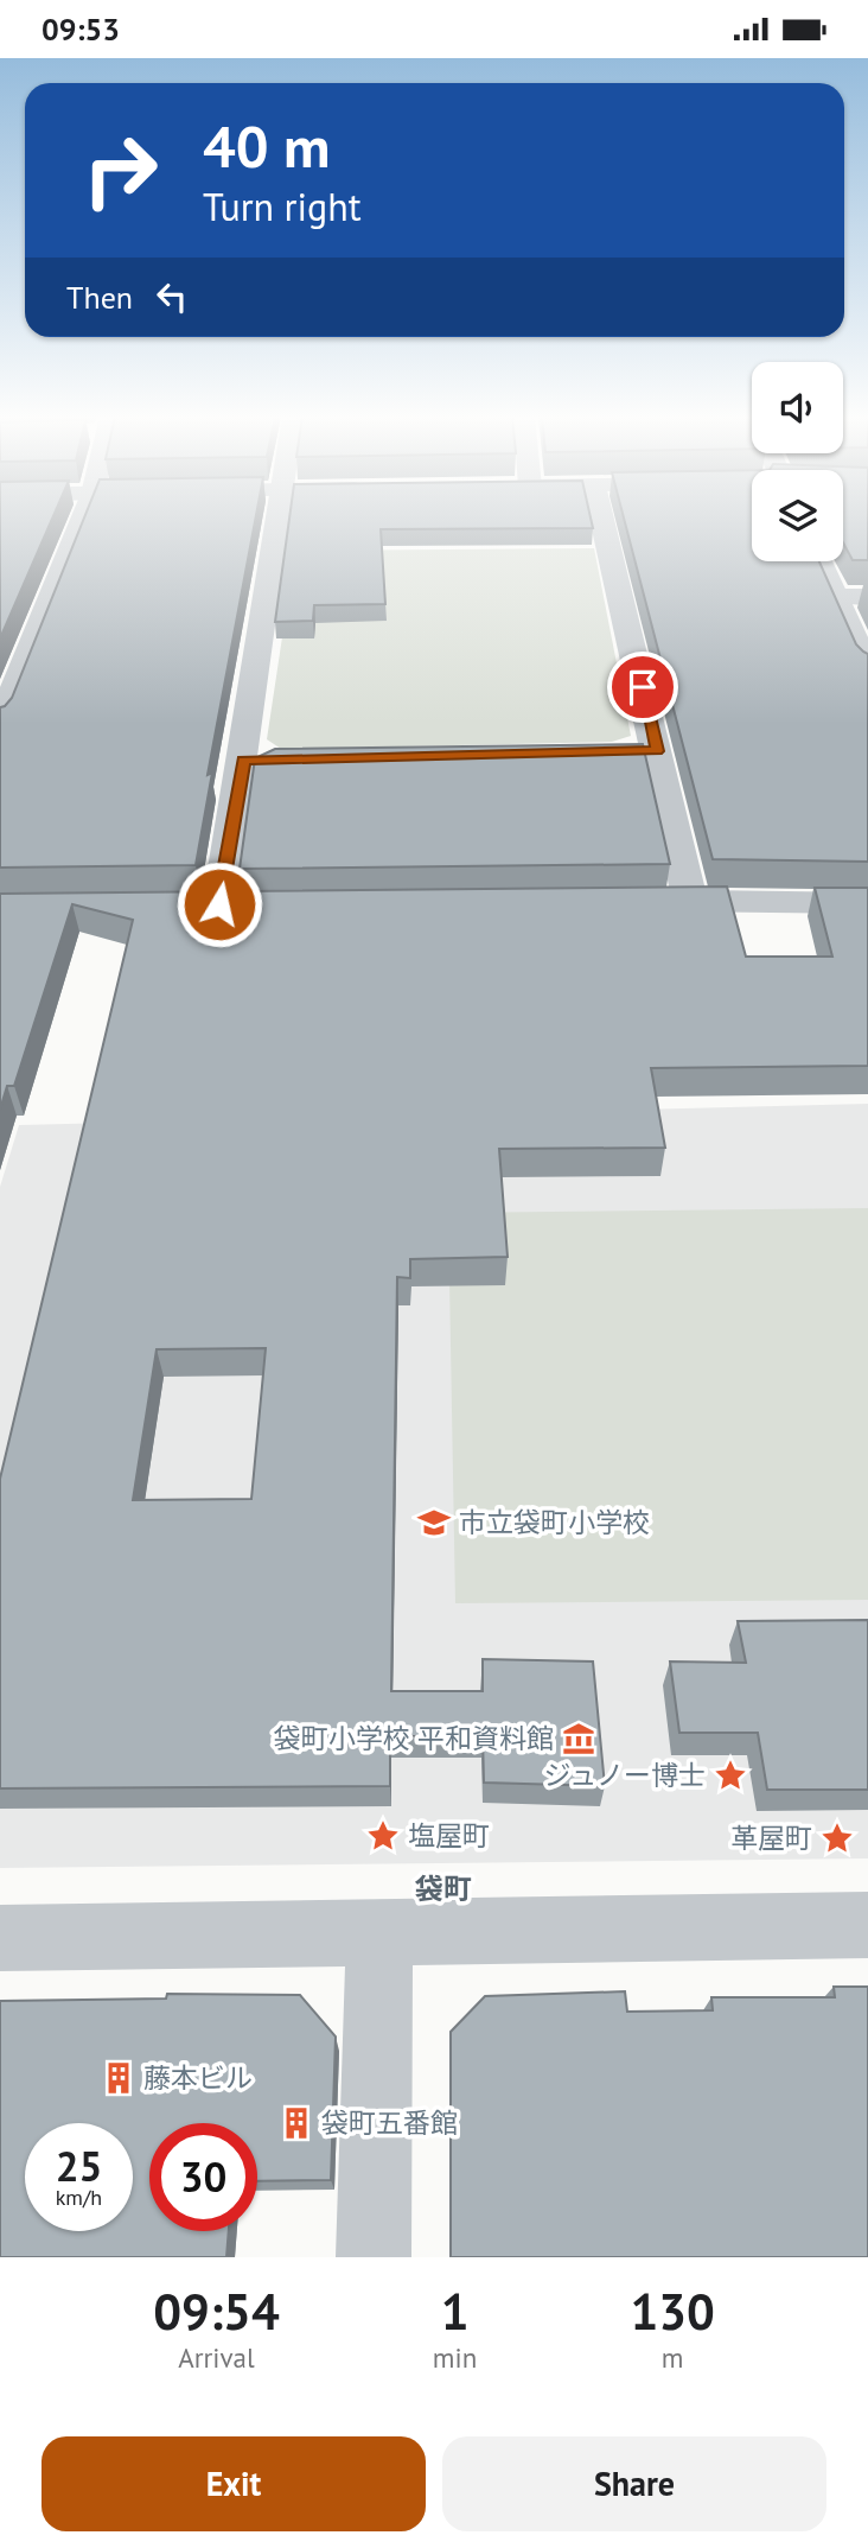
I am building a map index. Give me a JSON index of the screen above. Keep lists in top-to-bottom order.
{
  "districts": ["袋町"],
  "places": {
    "school or university": ["市立袋町小学校"],
    "museum": ["袋町小学校 平和資料館"],
    "place": ["ジュノー博士", "塩屋町", "革屋町"],
    "building": ["藤本ビル", "袋町五番館"]
  },
  "page": {
    "status": "09:53",
    "turn": ["40 m", "Turn right"],
    "then": "Then",
    "speed": "25 km/h",
    "limit": "30",
    "eta": [
      "09:54",
      "Arrival",
      "1",
      "min",
      "130",
      "m"
    ],
    "buttons": ["Exit", "Share"]
  }
}
